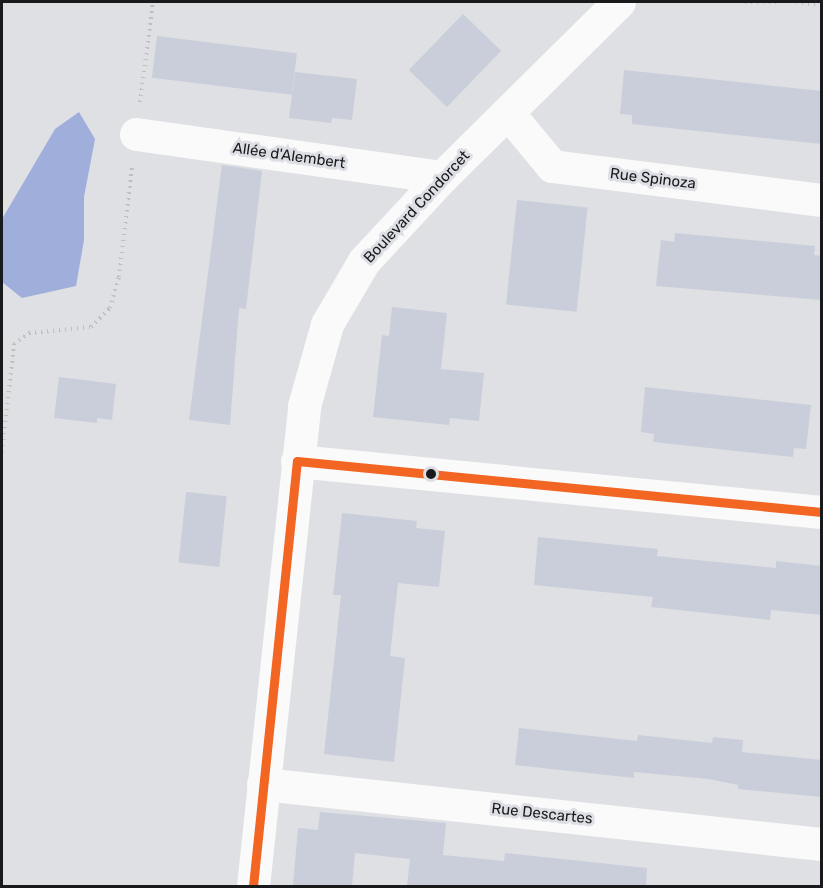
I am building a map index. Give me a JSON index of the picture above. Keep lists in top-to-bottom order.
{
  "streets": {
    "street": [
      "Allée d'Alembert",
      "Rue Spinoza",
      "Boulevard Condorcet",
      "Rue Descartes"
    ]
  },
  "crossings": [
    ["Allée d'Alembert", "Boulevard Condorcet"],
    ["Rue Spinoza", "Boulevard Condorcet"],
    ["Boulevard Condorcet", "Rue Descartes"]
  ]
}
